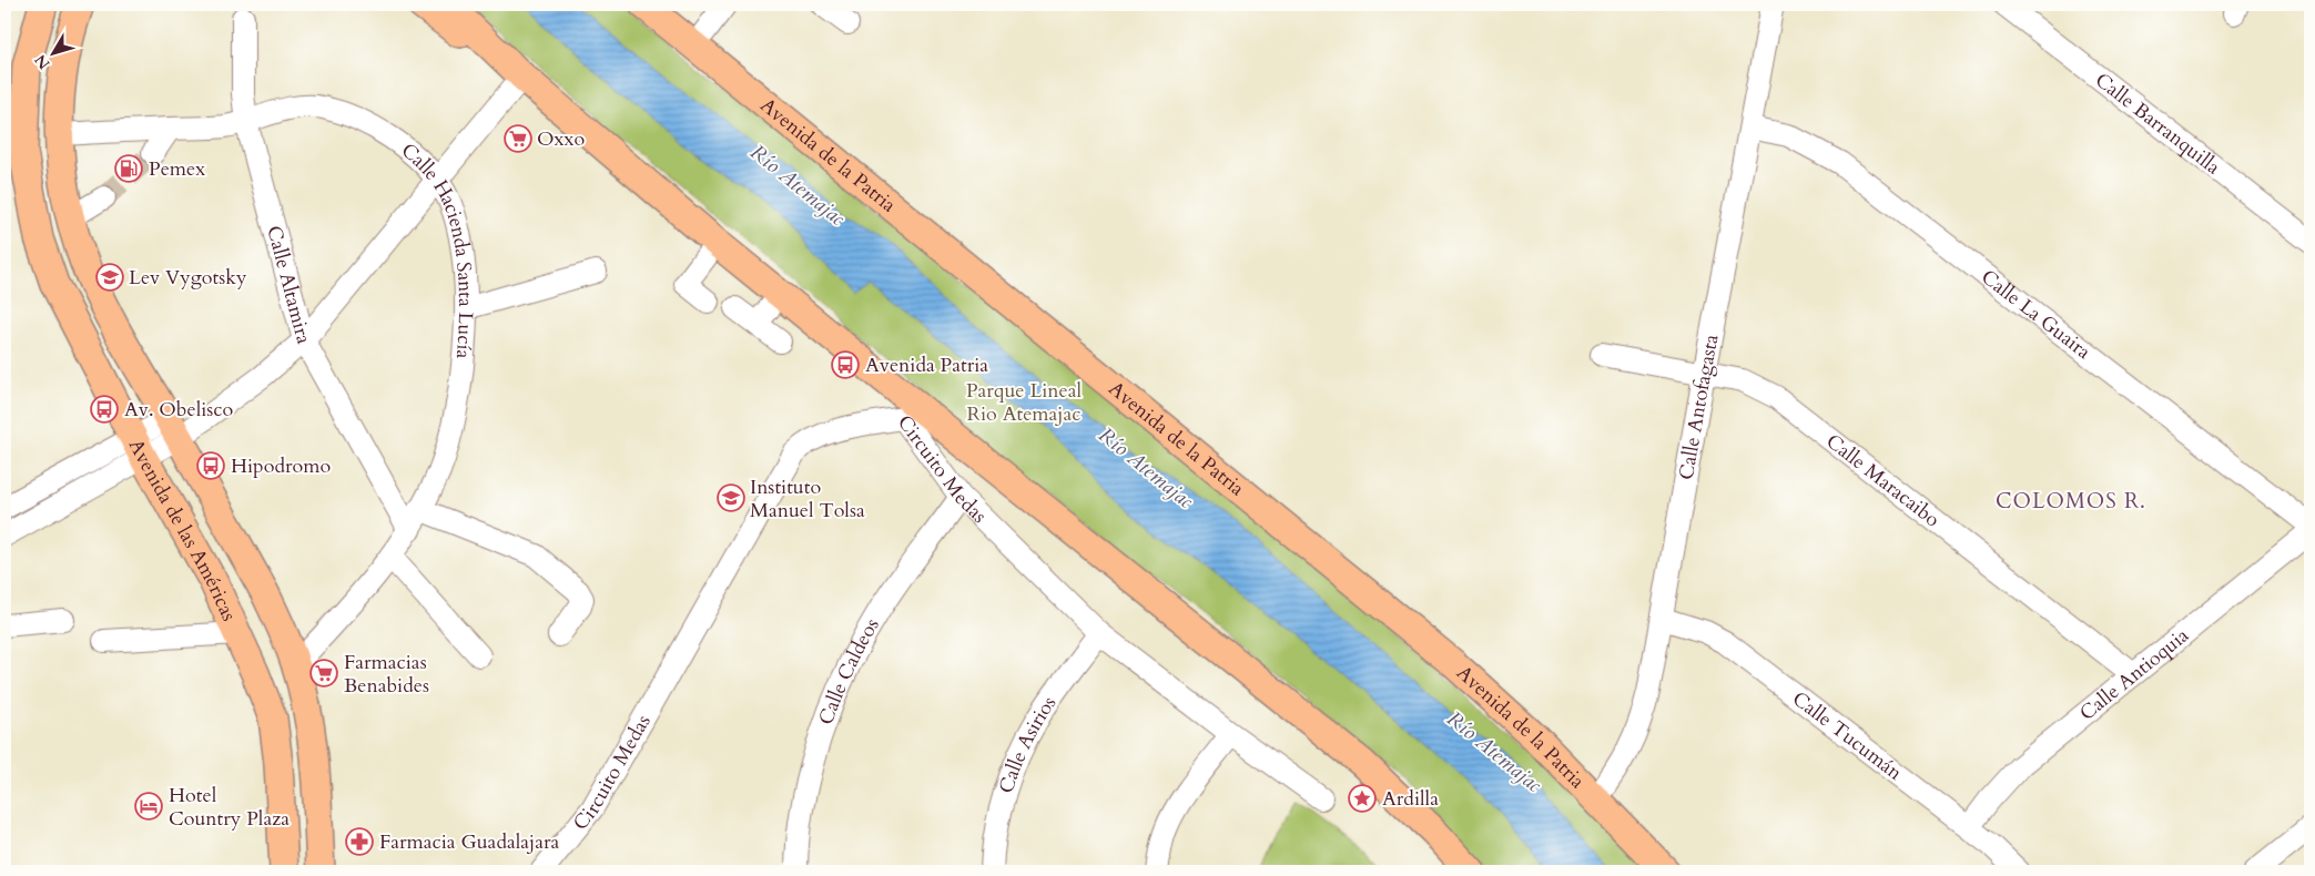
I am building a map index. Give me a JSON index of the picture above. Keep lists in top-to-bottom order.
{
  "streets": {
    "main road": ["Avenida de la Patria", "Avenida de las Américas"],
    "street": [
      "Calle Barranquilla",
      "Calle Hacienda Santa Lucía",
      "Calle Altamira",
      "Calle La Guaira",
      "Calle Antofagasta",
      "Circuito Medas",
      "Calle Maracaibo",
      "Calle Caldeos",
      "Calle Antioquia",
      "Calle Tucumán",
      "Calle Asirios"
    ]
  },
  "crossings": [
    ["Avenida de la Patria", "Calle Antofagasta"],
    ["Calle Hacienda Santa Lucía", "Calle Altamira"],
    ["Calle Hacienda Santa Lucía", "Avenida de las Américas"],
    ["Calle La Guaira", "Calle Antofagasta"],
    ["Calle Antofagasta", "Calle Maracaibo"],
    ["Calle Antofagasta", "Calle Tucumán"],
    ["Circuito Medas", "Calle Caldeos"],
    ["Circuito Medas", "Calle Asirios"],
    ["Calle Maracaibo", "Calle Antioquia"],
    ["Calle Antioquia", "Calle Tucumán"]
  ],
  "districts": ["COLOMOS R."],
  "water": ["Río Atemajac"],
  "parks": ["Parque Lineal Rio Atemajac"],
  "places": {
    "supermarket": ["Oxxo", "Farmacias Benabides"],
    "fuel station": ["Pemex"],
    "school or university": ["Lev Vygotsky", "Instituto Manuel Tolsa"],
    "bus stop": ["Avenida Patria", "Av. Obelisco", "Hipodromo"],
    "place": ["Ardilla"],
    "hotel": ["Hotel Country Plaza"],
    "pharmacy": ["Farmacia Guadalajara"]
  },
  "north": "bottom left"
}
